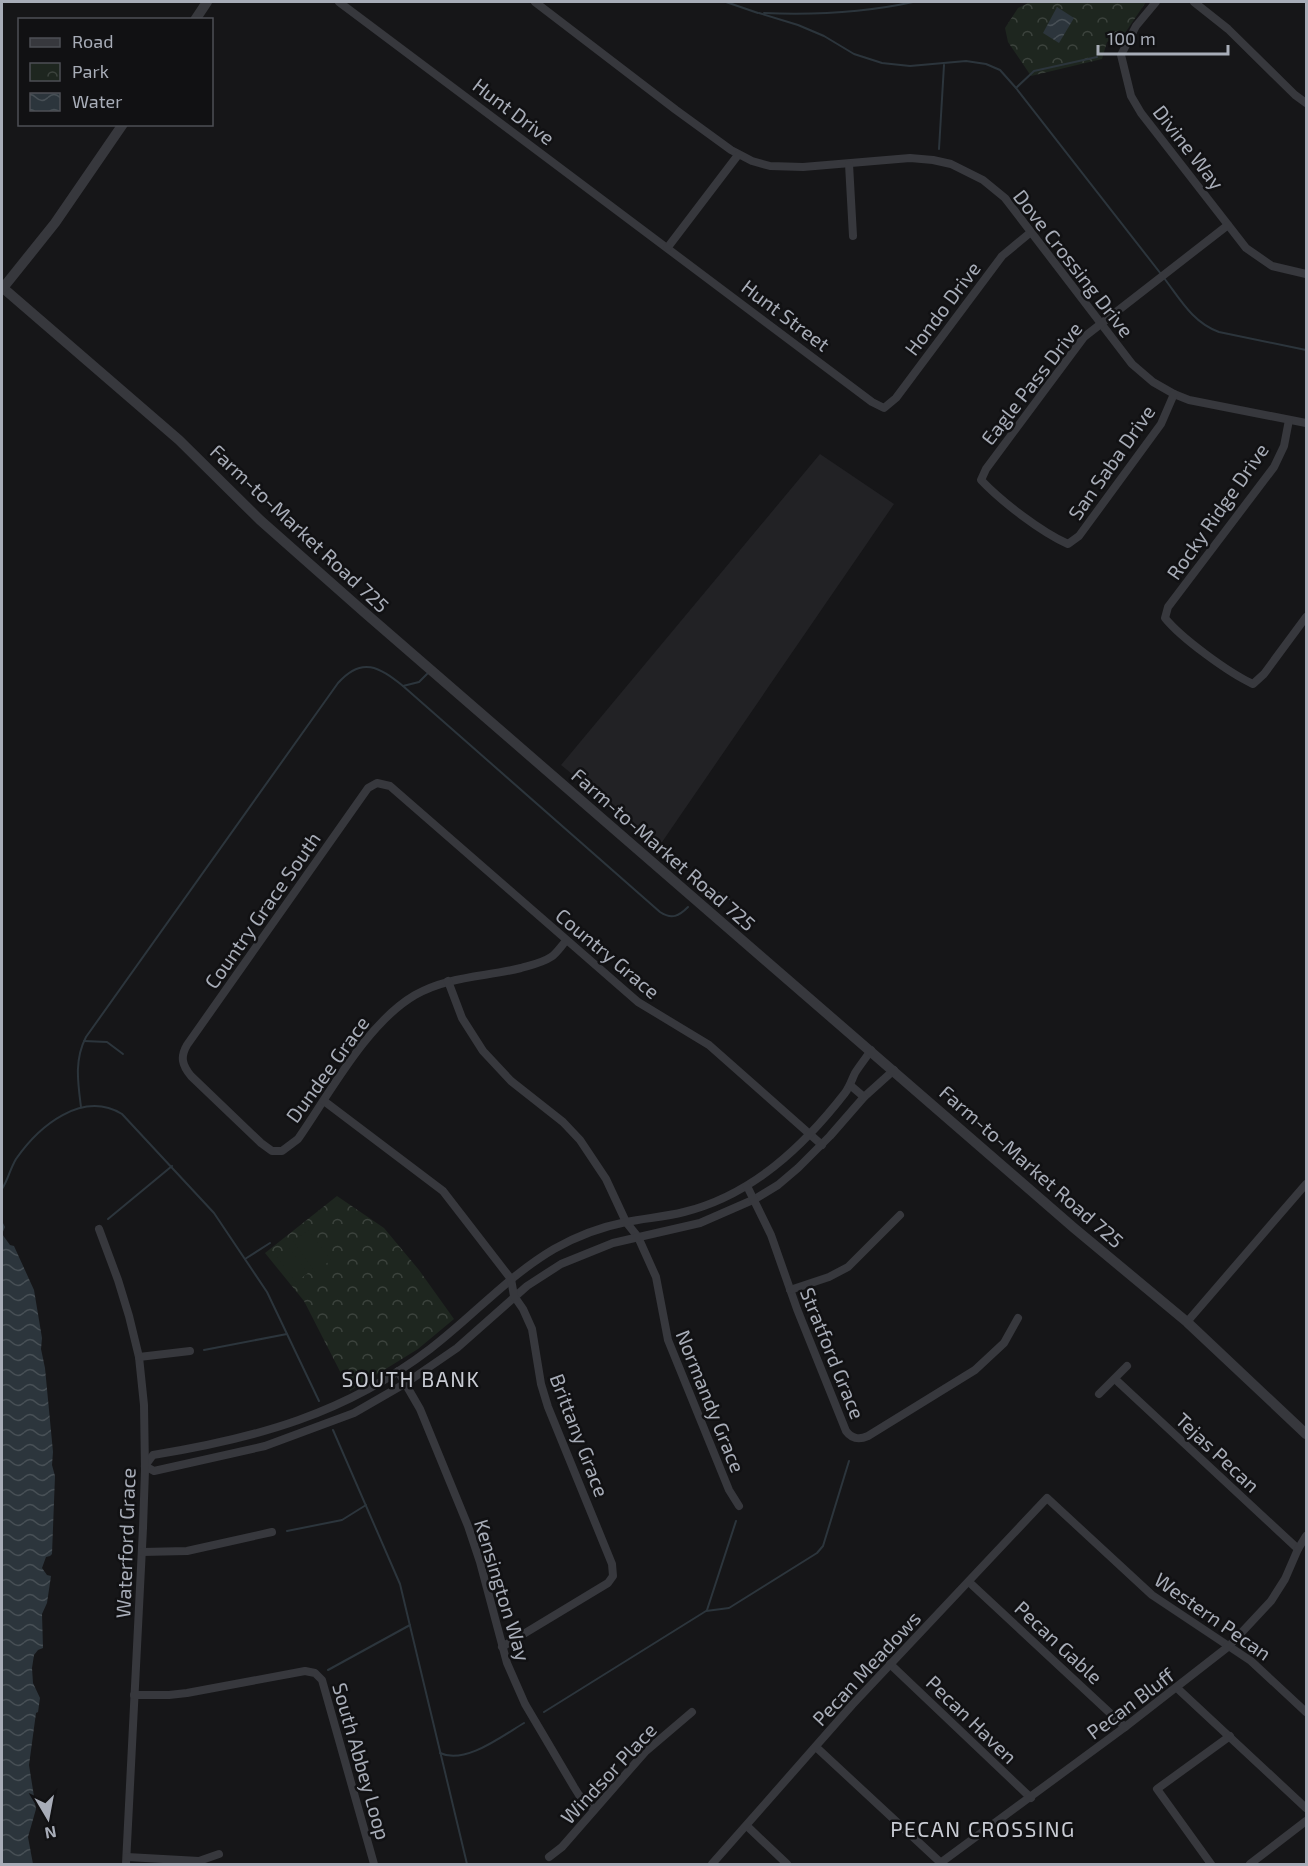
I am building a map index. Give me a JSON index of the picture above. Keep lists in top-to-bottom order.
{
  "streets": {
    "street": [
      "Hunt Drive",
      "Divine Way",
      "Dove Crossing Drive",
      "Hondo Drive",
      "Hunt Street",
      "Eagle Pass Drive",
      "San Saba Drive",
      "Rocky Ridge Drive",
      "Farm-to-Market Road 725",
      "Country Grace South",
      "Country Grace",
      "Dundee Grace",
      "Stratford Grace",
      "Normandy Grace",
      "Brittany Grace",
      "Tejas Pecan",
      "Waterford Grace",
      "Kensington Way",
      "Western Pecan",
      "Pecan Gable",
      "Pecan Meadows",
      "Pecan Bluff",
      "Pecan Haven",
      "South Abbey Loop",
      "Windsor Place"
    ]
  },
  "crossings": [
    ["Hunt Drive", "Hunt Street"],
    ["Divine Way", "Eagle Pass Drive"],
    ["Dove Crossing Drive", "Hondo Drive"],
    ["Dove Crossing Drive", "Eagle Pass Drive"],
    ["Dove Crossing Drive", "San Saba Drive"],
    ["Dove Crossing Drive", "Rocky Ridge Drive"],
    ["Hondo Drive", "Hunt Street"],
    ["Eagle Pass Drive", "San Saba Drive"],
    ["Country Grace South", "Country Grace"],
    ["Country Grace South", "Dundee Grace"],
    ["Country Grace", "Dundee Grace"],
    ["Dundee Grace", "Normandy Grace"],
    ["Dundee Grace", "Brittany Grace"],
    ["Brittany Grace", "Kensington Way"],
    ["Tejas Pecan", "Pecan Bluff"],
    ["Waterford Grace", "South Abbey Loop"],
    ["Kensington Way", "Windsor Place"],
    ["Western Pecan", "Pecan Meadows"],
    ["Western Pecan", "Pecan Bluff"],
    ["Pecan Gable", "Pecan Meadows"],
    ["Pecan Gable", "Pecan Bluff"],
    ["Pecan Meadows", "Pecan Haven"],
    ["Pecan Bluff", "Pecan Haven"]
  ],
  "districts": ["SOUTH BANK", "PECAN CROSSING"],
  "legend": ["Road", "Park", "Water"],
  "scale_bar": "100 m",
  "north": "bottom"
}
